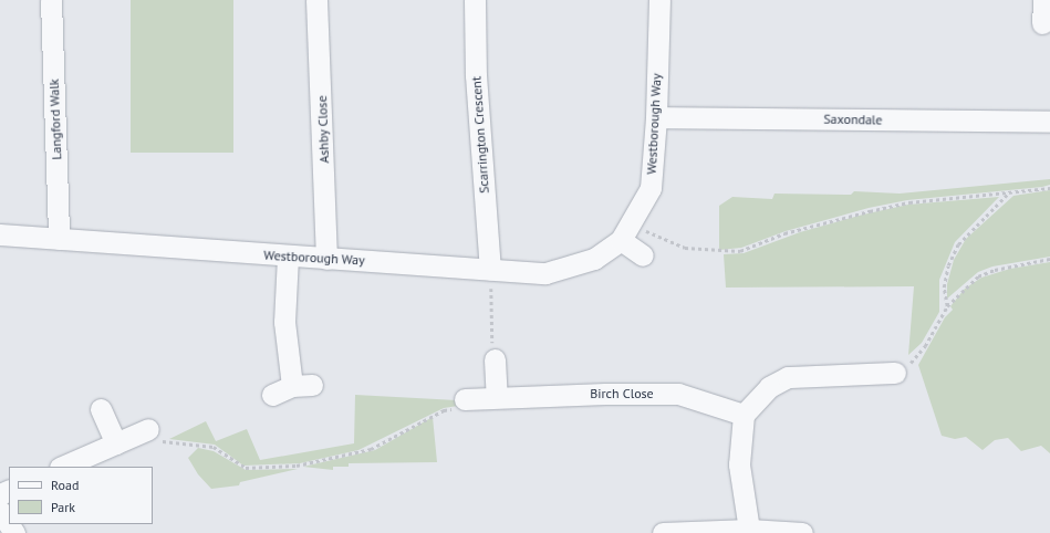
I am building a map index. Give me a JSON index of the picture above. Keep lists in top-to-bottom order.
{
  "streets": {
    "street": [
      "Langford Walk",
      "Saxondale",
      "Westborough Way",
      "Ashby Close",
      "Scarrington Crescent",
      "Birch Close"
    ]
  },
  "crossings": [
    ["Langford Walk", "Westborough Way"],
    ["Saxondale", "Westborough Way"],
    ["Westborough Way", "Ashby Close"],
    ["Westborough Way", "Scarrington Crescent"]
  ],
  "legend": ["Road", "Park"]
}
